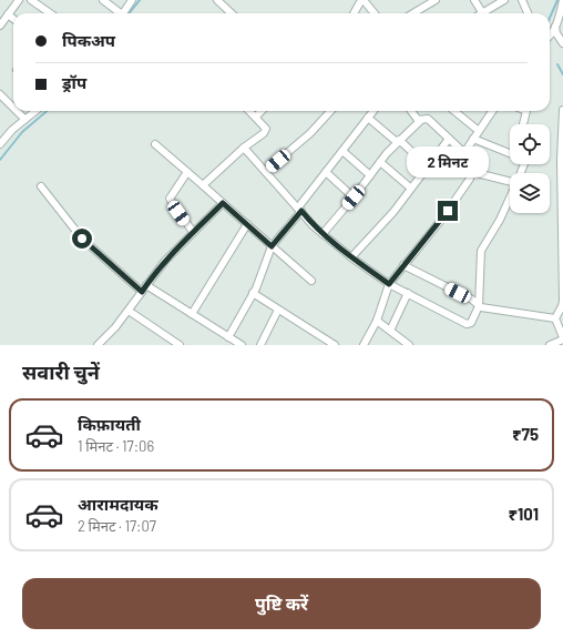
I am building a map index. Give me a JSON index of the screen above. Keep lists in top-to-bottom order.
{
  "page": {
    "banner": ["पिकअप", "ड्रॉप"],
    "bubble": "2 मिनट",
    "heading": "सवारी चुनें",
    "list": [
      {
        "name": "किफ़ायती",
        "note": "1 मिनट · 17:06",
        "value": "₹75"
      },
      {
        "name": "आरामदायक",
        "note": "2 मिनट · 17:07",
        "value": "₹101"
      }
    ],
    "buttons": "पुष्टि करें"
  }
}
